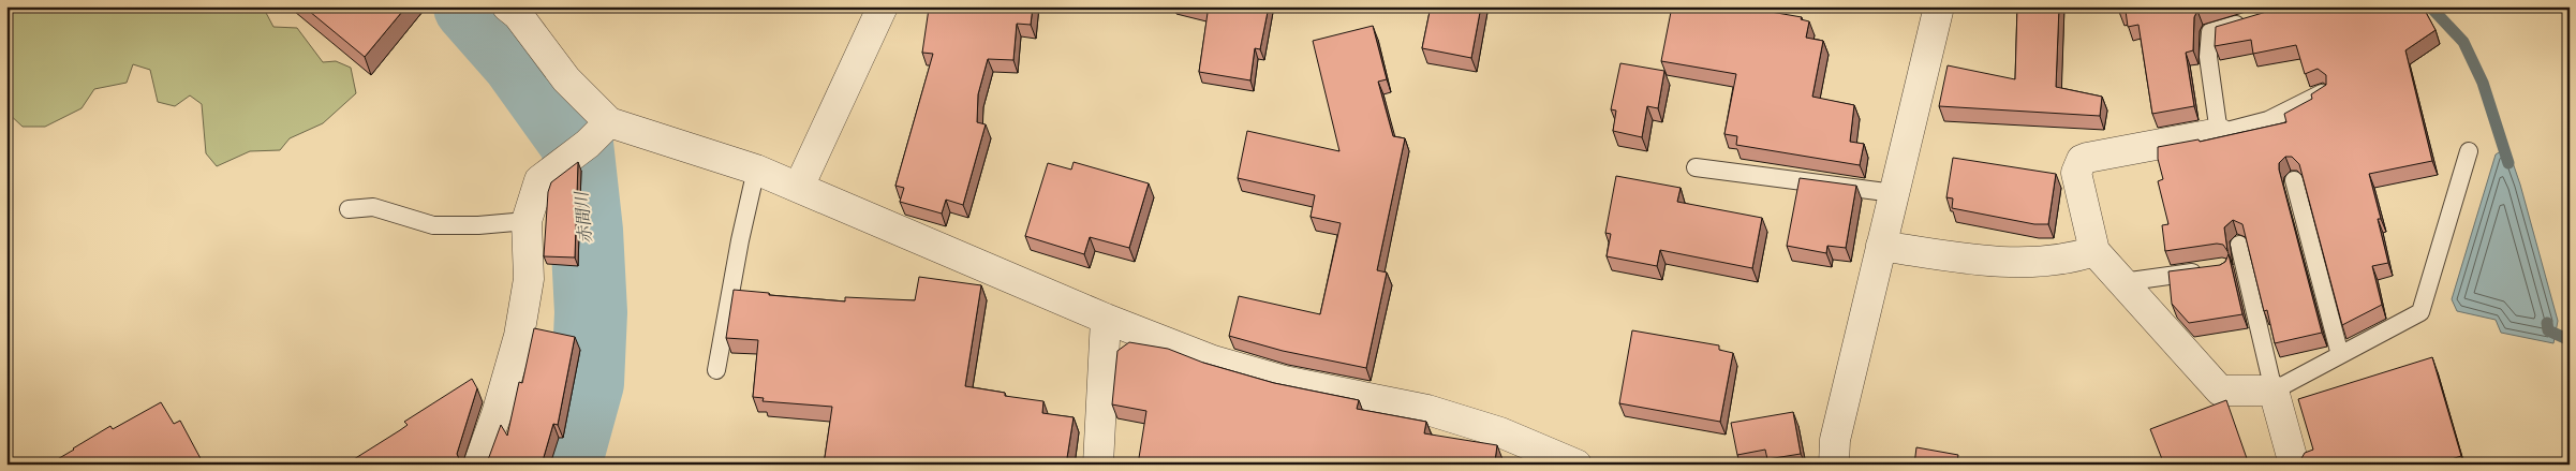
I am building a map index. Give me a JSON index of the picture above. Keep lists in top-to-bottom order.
{
  "water": ["赤間川"]
}
